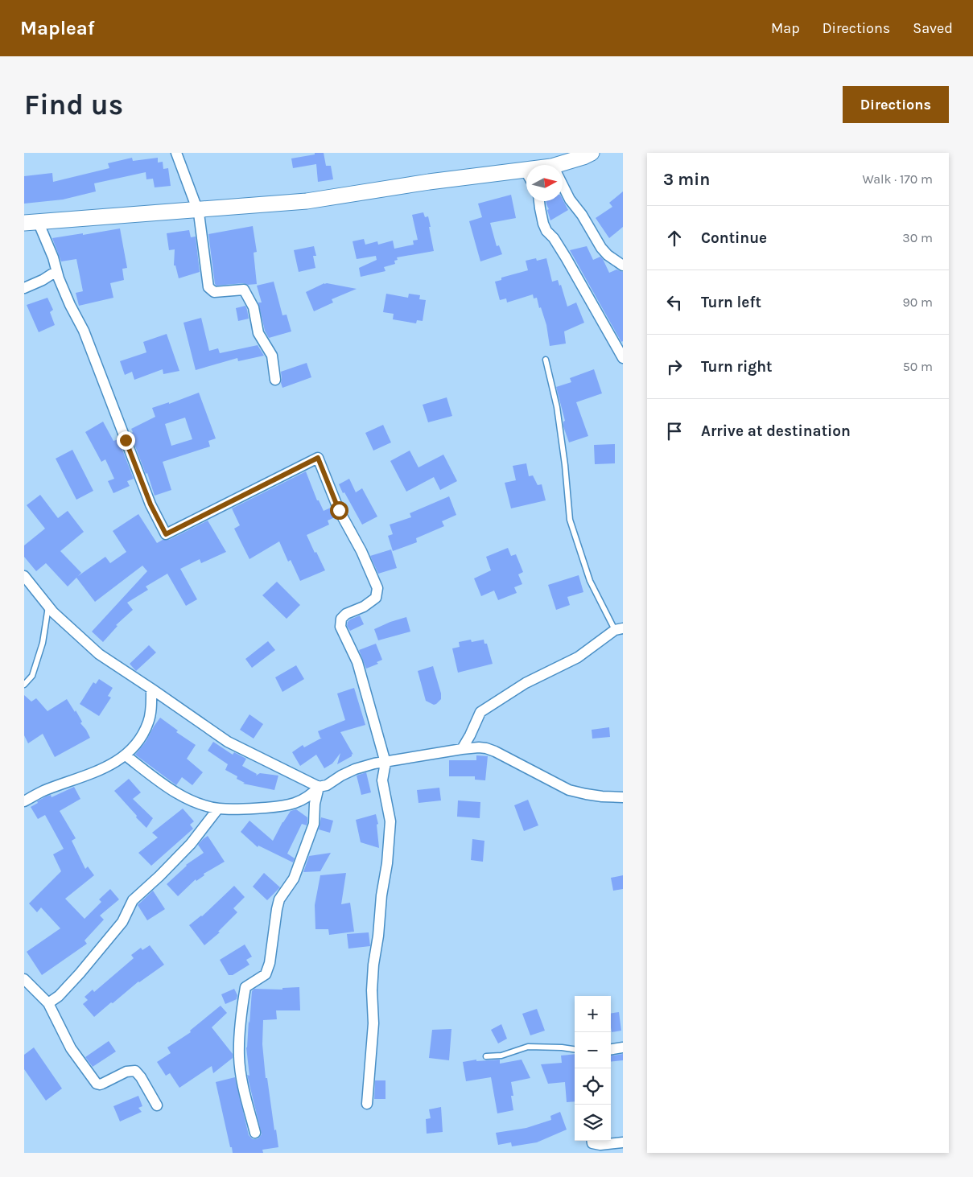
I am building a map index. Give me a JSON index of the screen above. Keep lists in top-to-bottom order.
{
  "north": "right",
  "page": {
    "header": "Mapleaf",
    "nav": ["Map", "Directions", "Saved"],
    "buttons": "Directions",
    "title": "Find us",
    "heading": ["3 min", "Walk · 170 m"],
    "list": [
      ["Continue", "30 m"],
      ["Turn left", "90 m"],
      ["Turn right", "50 m"],
      "Arrive at destination"
    ],
    "map_buttons": ["+", "−"]
  }
}
